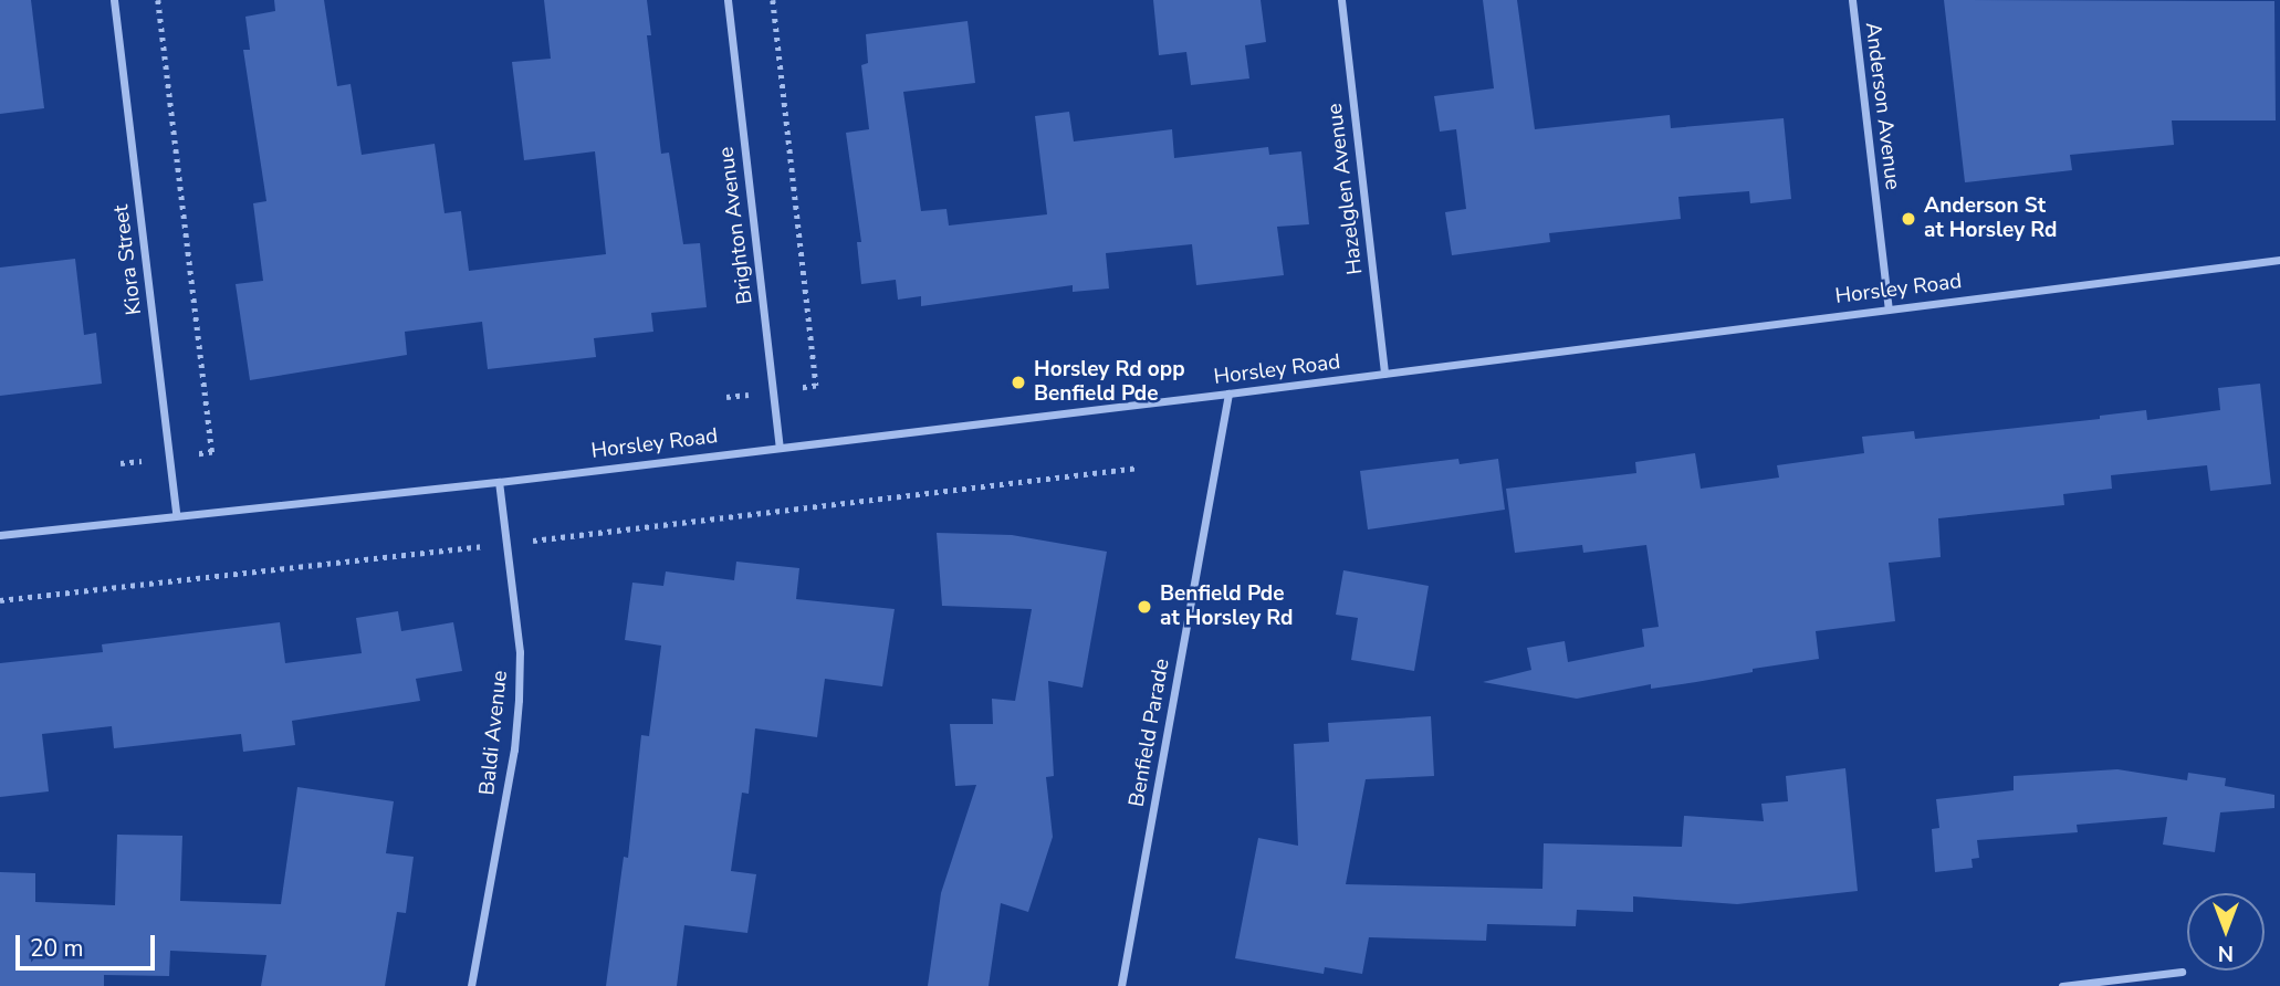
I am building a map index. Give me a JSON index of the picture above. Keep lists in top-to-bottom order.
{
  "streets": {
    "street": [
      "Anderson Avenue",
      "Hazelglen Avenue",
      "Brighton Avenue",
      "Kiora Street",
      "Horsley Road",
      "Baldi Avenue",
      "Benfield Parade"
    ]
  },
  "crossings": [
    ["Anderson Avenue", "Horsley Road"],
    ["Hazelglen Avenue", "Horsley Road"],
    ["Brighton Avenue", "Horsley Road"],
    ["Kiora Street", "Horsley Road"],
    ["Horsley Road", "Baldi Avenue"],
    ["Horsley Road", "Benfield Parade"]
  ],
  "places": ["Anderson St at Horsley Rd", "Horsley Rd opp Benfield Pde", "Benfield Pde at Horsley Rd"],
  "scale_bar": "20 m",
  "north": "bottom"
}
